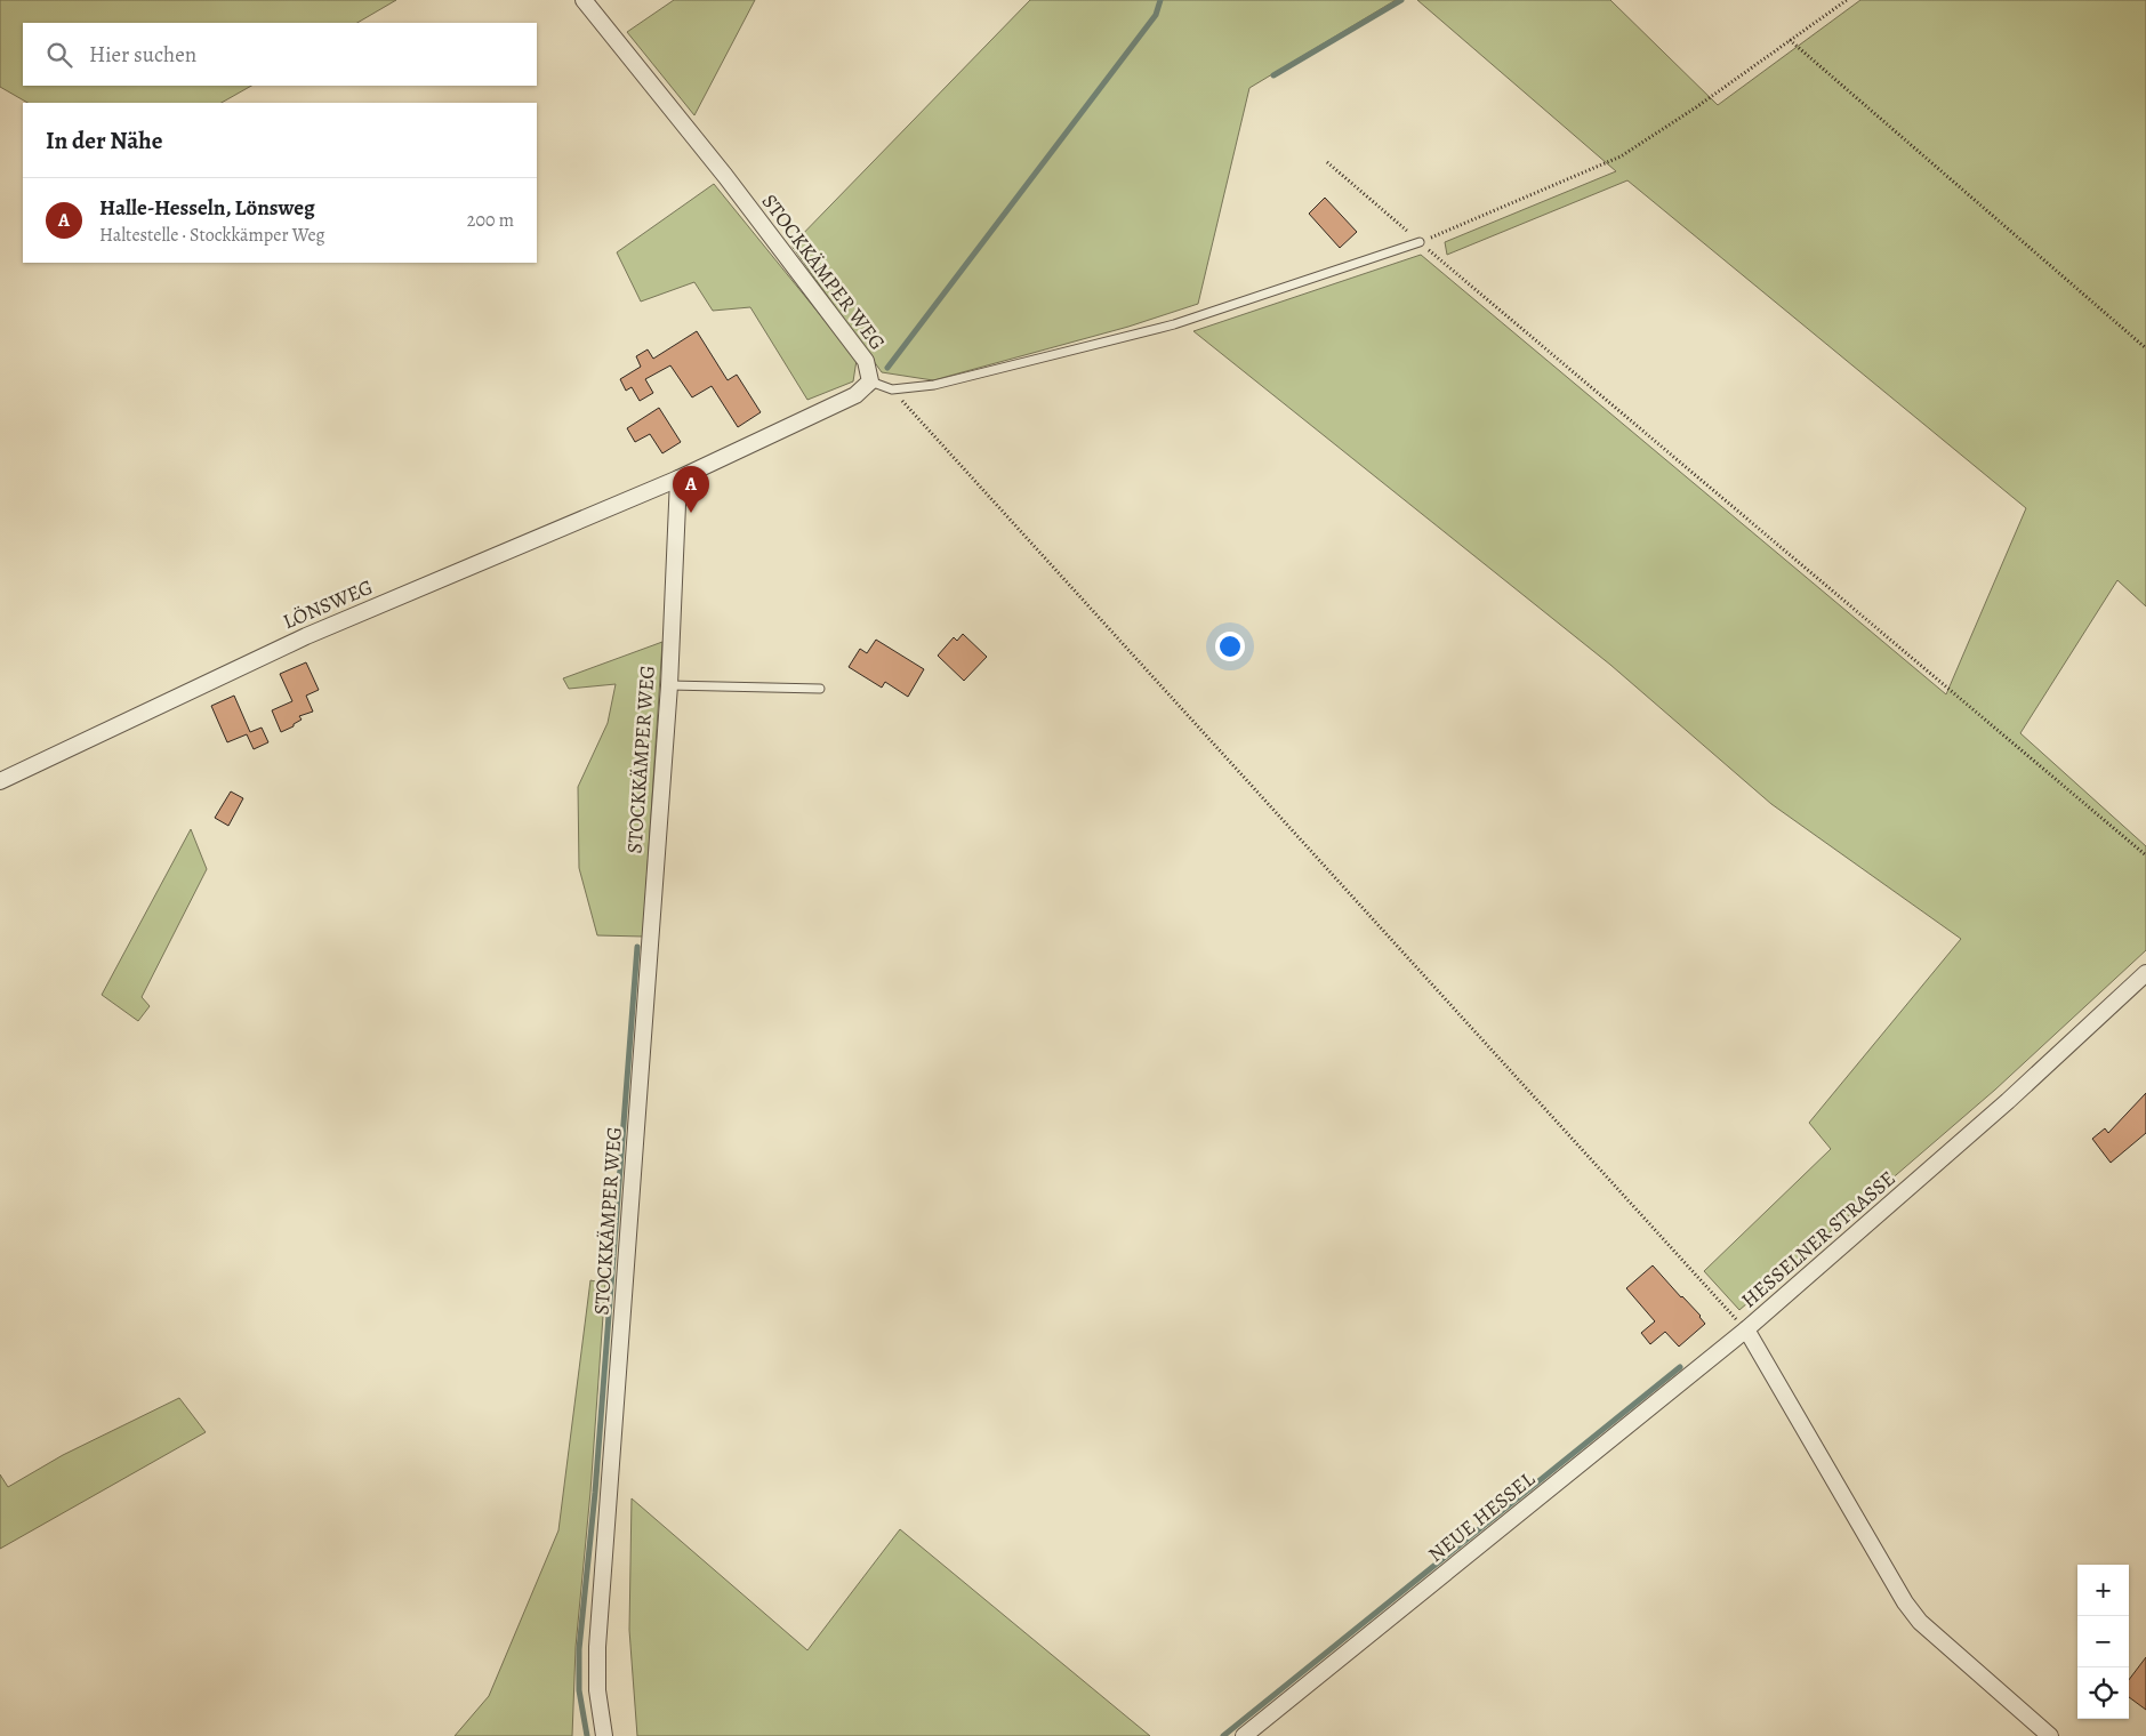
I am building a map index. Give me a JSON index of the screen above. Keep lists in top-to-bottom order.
{
  "streets": {
    "street": [
      "STOCKKÄMPER WEG",
      "LÖNSWEG",
      "HESSELNER STRASSE",
      "NEUE HESSEL"
    ]
  },
  "crossings": [
    ["STOCKKÄMPER WEG", "LÖNSWEG"],
    ["HESSELNER STRASSE", "NEUE HESSEL"]
  ],
  "page": {
    "search": "Hier suchen",
    "heading": "In der Nähe",
    "list": [
      {
        "mark": "A",
        "name": "Halle-Hesseln, Lönsweg",
        "note": "Haltestelle · Stockkämper Weg",
        "value": "200 m"
      }
    ],
    "pins": "A",
    "map_buttons": ["+", "−"]
  }
}
